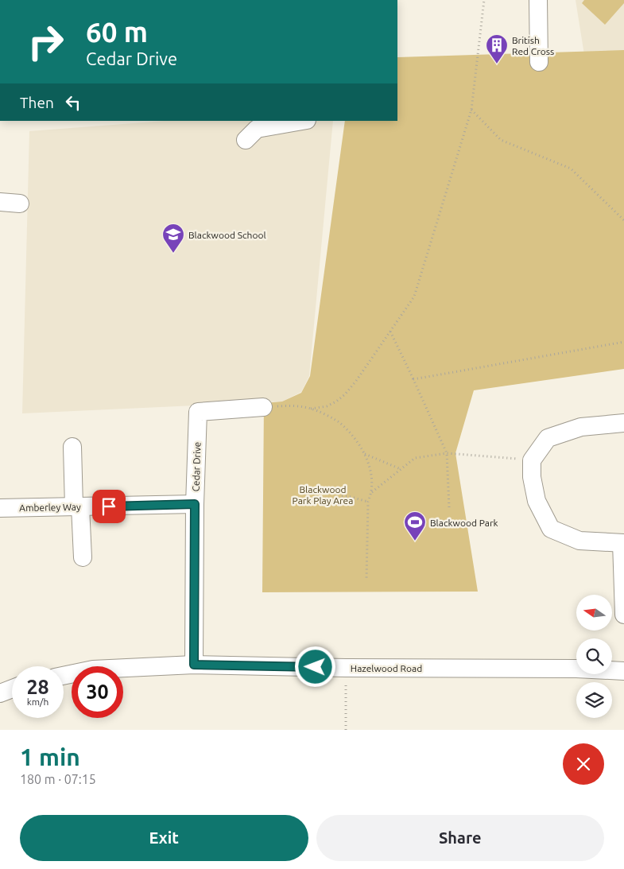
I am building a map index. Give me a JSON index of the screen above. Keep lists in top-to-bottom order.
{
  "streets": {
    "street": ["Cedar Drive", "Amberley Way", "Hazelwood Road"]
  },
  "crossings": [
    ["Cedar Drive", "Amberley Way"],
    ["Cedar Drive", "Hazelwood Road"]
  ],
  "parks": ["Blackwood Park Play Area"],
  "places": {
    "building": ["British Red Cross"],
    "school or university": ["Blackwood School"],
    "sports": ["Blackwood Park"]
  },
  "north": "left",
  "page": {
    "turn": ["60 m", "Cedar Drive"],
    "then": "Then",
    "speed": "28 km/h",
    "limit": "30",
    "heading": ["1 min", "180 m · 07:15"],
    "buttons": ["Exit", "Share"]
  }
}
